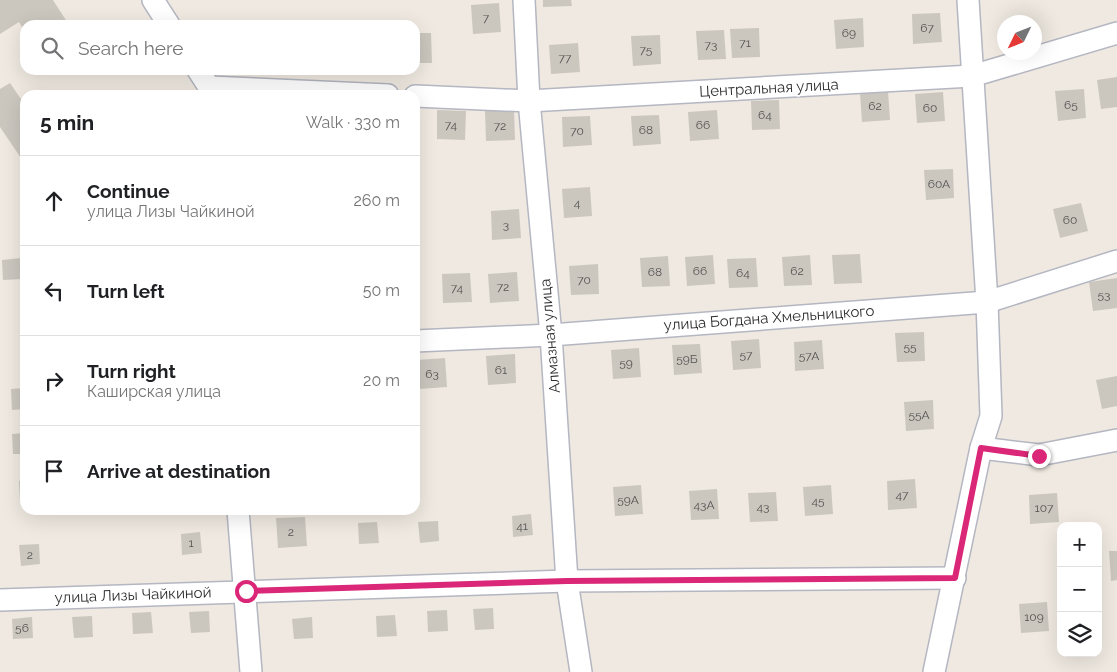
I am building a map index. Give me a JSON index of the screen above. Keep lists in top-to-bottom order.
{
  "streets": {
    "street": [
      "Центральная улица",
      "улица Богдана Хмельницкого",
      "Алмазная улица",
      "улица Лизы Чайкиной"
    ]
  },
  "crossings": [
    ["Центральная улица", "Алмазная улица"],
    ["улица Богдана Хмельницкого", "Алмазная улица"],
    ["Алмазная улица", "улица Лизы Чайкиной"]
  ],
  "house_numbers": [
    "7",
    "67",
    "69",
    "71",
    "73",
    "75",
    "77",
    "65",
    "62",
    "60",
    "64",
    "74",
    "66",
    "72",
    "68",
    "70",
    "60А",
    "4",
    "60",
    "3",
    "66",
    "62",
    "68",
    "64",
    "70",
    "72",
    "74",
    "53",
    "55",
    "57",
    "57А",
    "59Б",
    "59",
    "61",
    "63",
    "55А",
    "47",
    "59А",
    "45",
    "43А",
    "43",
    "107",
    "41",
    "2",
    "1",
    "2",
    "109",
    "56"
  ],
  "north": "bottom left",
  "page": {
    "search": "Search here",
    "heading": ["5 min", "Walk · 330 m"],
    "list": [
      ["Continue", "улица Лизы Чайкиной", "260 m"],
      ["Turn left", "50 m"],
      ["Turn right", "Каширская улица", "20 m"],
      "Arrive at destination"
    ],
    "map_buttons": ["+", "−"]
  }
}
